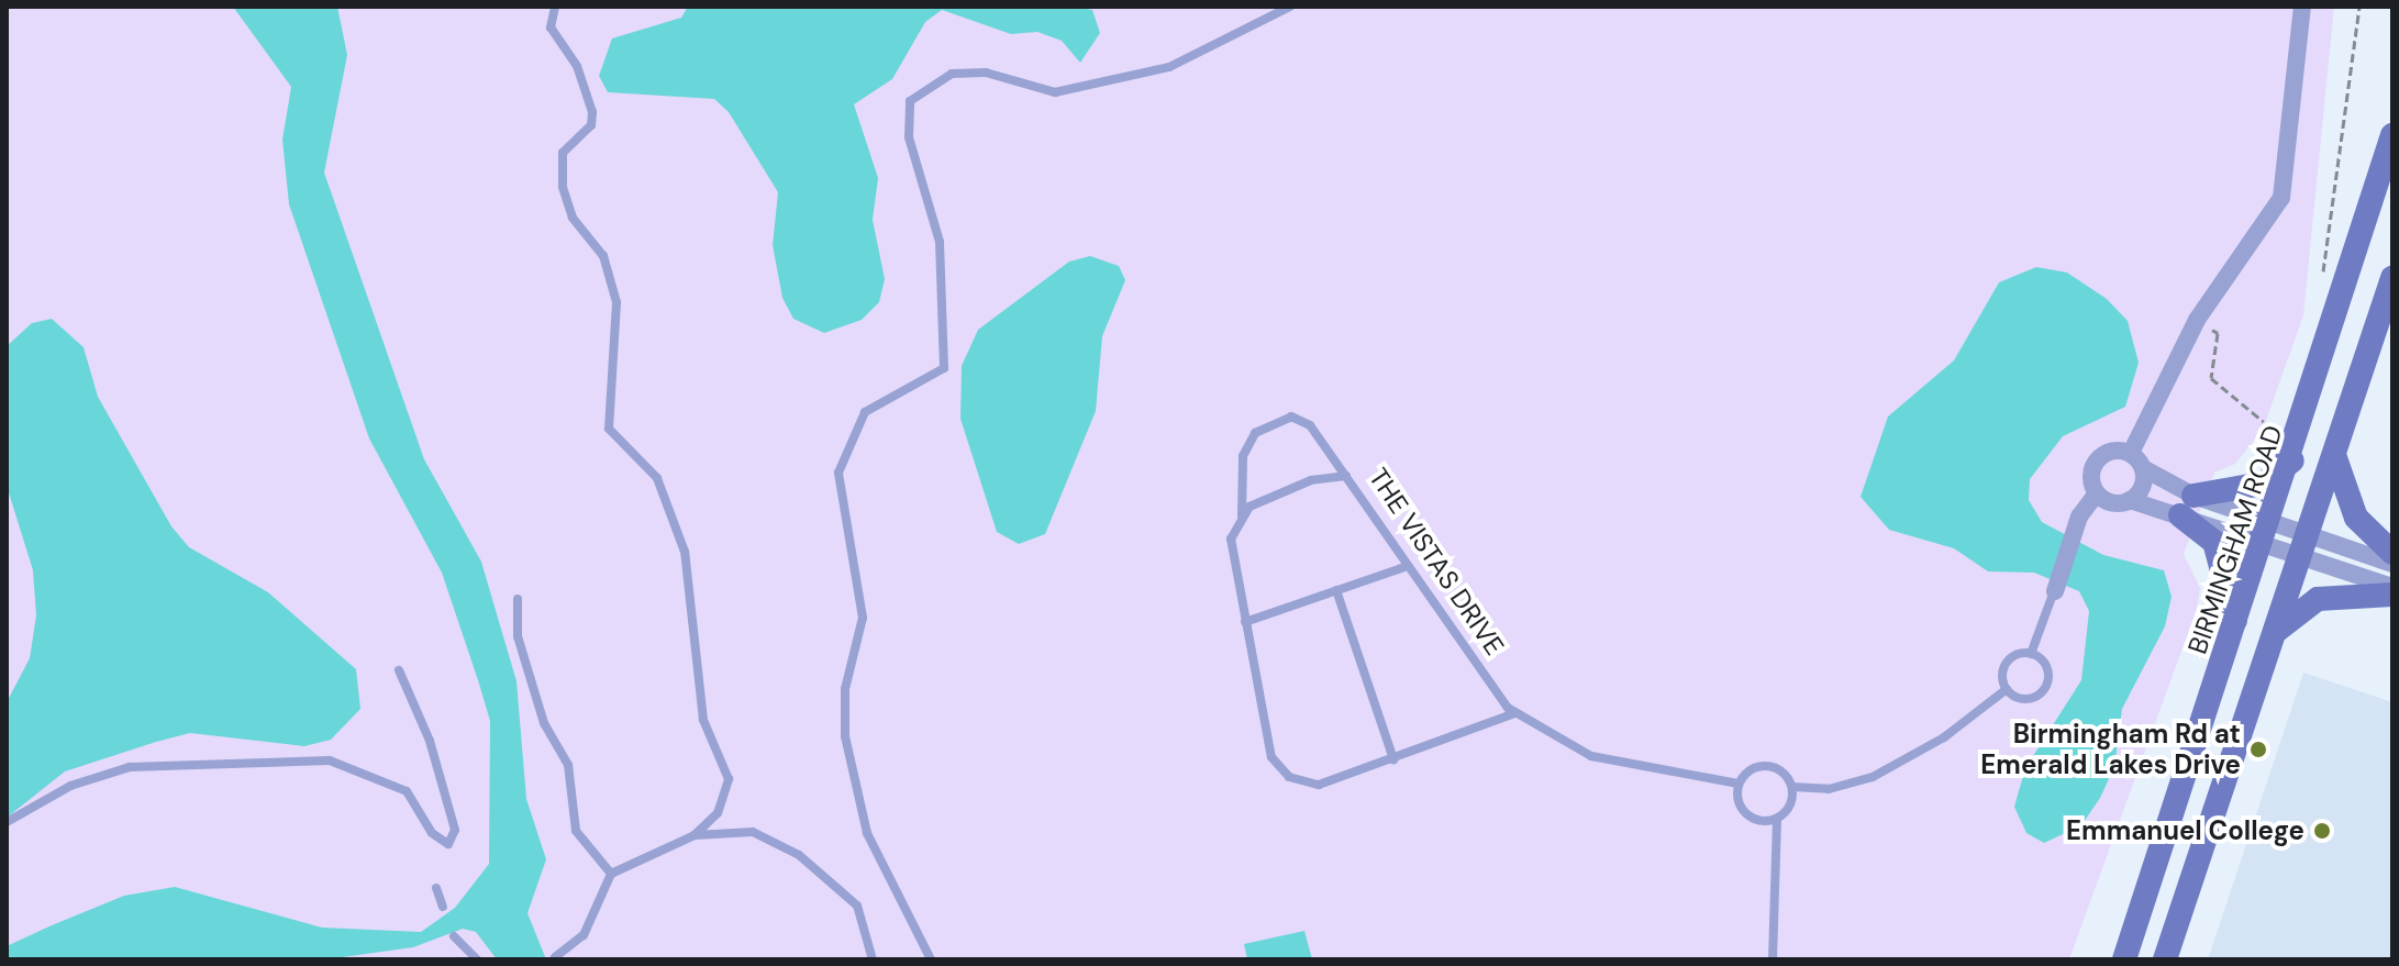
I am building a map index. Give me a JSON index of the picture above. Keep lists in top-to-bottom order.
{
  "streets": {
    "street": ["BIRMINGHAM ROAD"],
    "lane": ["THE VISTAS DRIVE"]
  },
  "places": ["Birmingham Rd at Emerald Lakes Drive", "Emmanuel College"]
}
